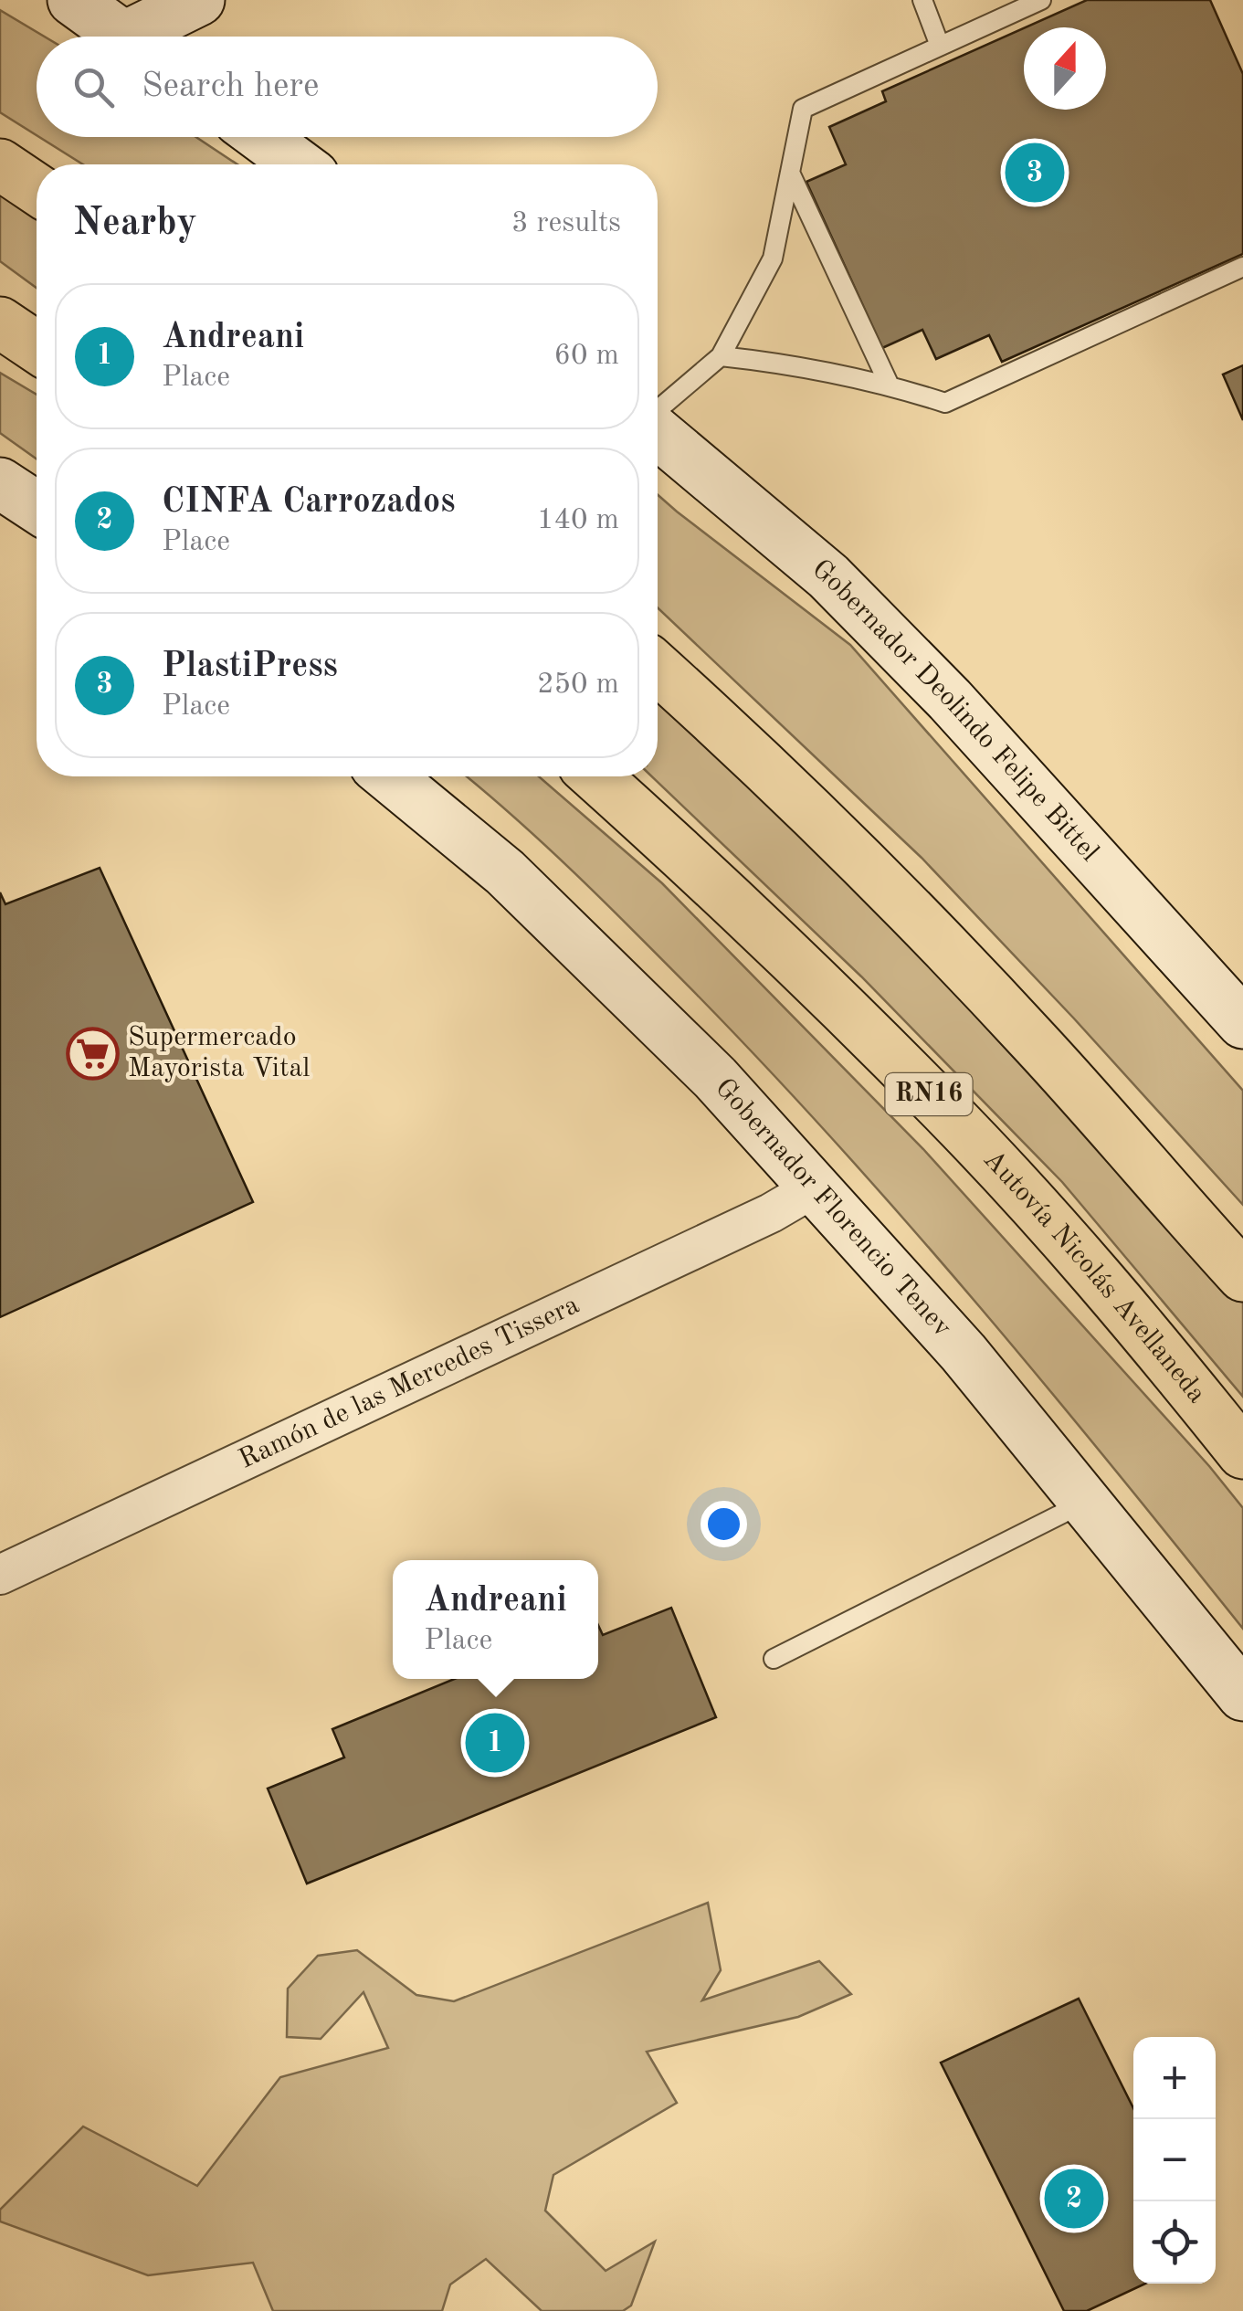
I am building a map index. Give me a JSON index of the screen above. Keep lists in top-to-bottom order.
{
  "streets": {
    "highway": ["RN16", "Autovía Nicolás Avellaneda"],
    "street": ["Gobernador Deolindo Felipe Bittel", "Gobernador Florencio Tenev", "Ramón de las Mercedes Tissera"]
  },
  "crossings": [
    ["Gobernador Florencio Tenev", "Ramón de las Mercedes Tissera"]
  ],
  "places": {
    "supermarket": ["Supermercado Mayorista Vital"]
  },
  "north": "top",
  "page": {
    "search": "Search here",
    "pins": ["3", "1", "2"],
    "heading": ["Nearby", "3 results"],
    "list": [
      {
        "mark": "1",
        "name": "Andreani",
        "note": "Place",
        "value": "60 m"
      },
      {
        "mark": "2",
        "name": "CINFA Carrozados",
        "note": "Place",
        "value": "140 m"
      },
      {
        "mark": "3",
        "name": "PlastiPress",
        "note": "Place",
        "value": "250 m"
      }
    ],
    "popup": ["Andreani", "Place"],
    "map_buttons": ["+", "−"]
  }
}
